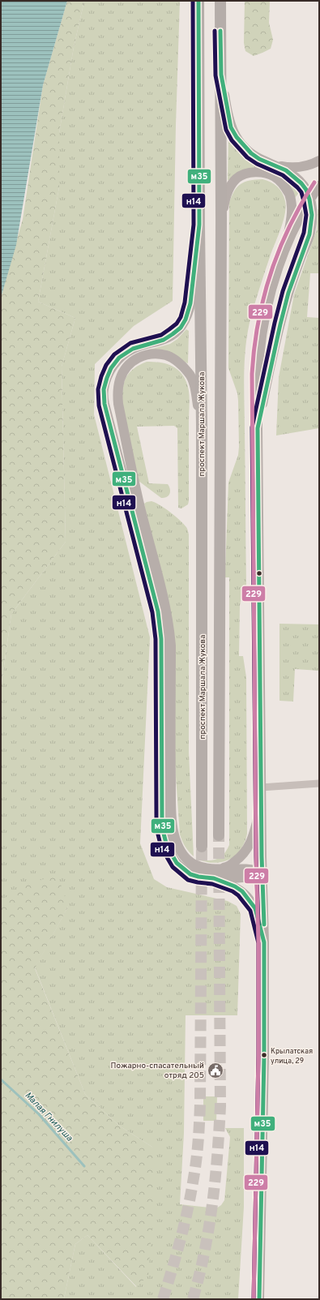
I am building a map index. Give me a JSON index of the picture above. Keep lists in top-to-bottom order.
{
  "streets": {
    "main road": ["проспект Маршала Жукова"]
  },
  "water": ["Малая Гнилуша"],
  "places": {
    "other": ["Крылатская улица, 29"],
    "public building": ["Пожарно-спасательный отряд 205"]
  },
  "lines": ["transit line м35", "transit line н14", "transit line 229"]
}
